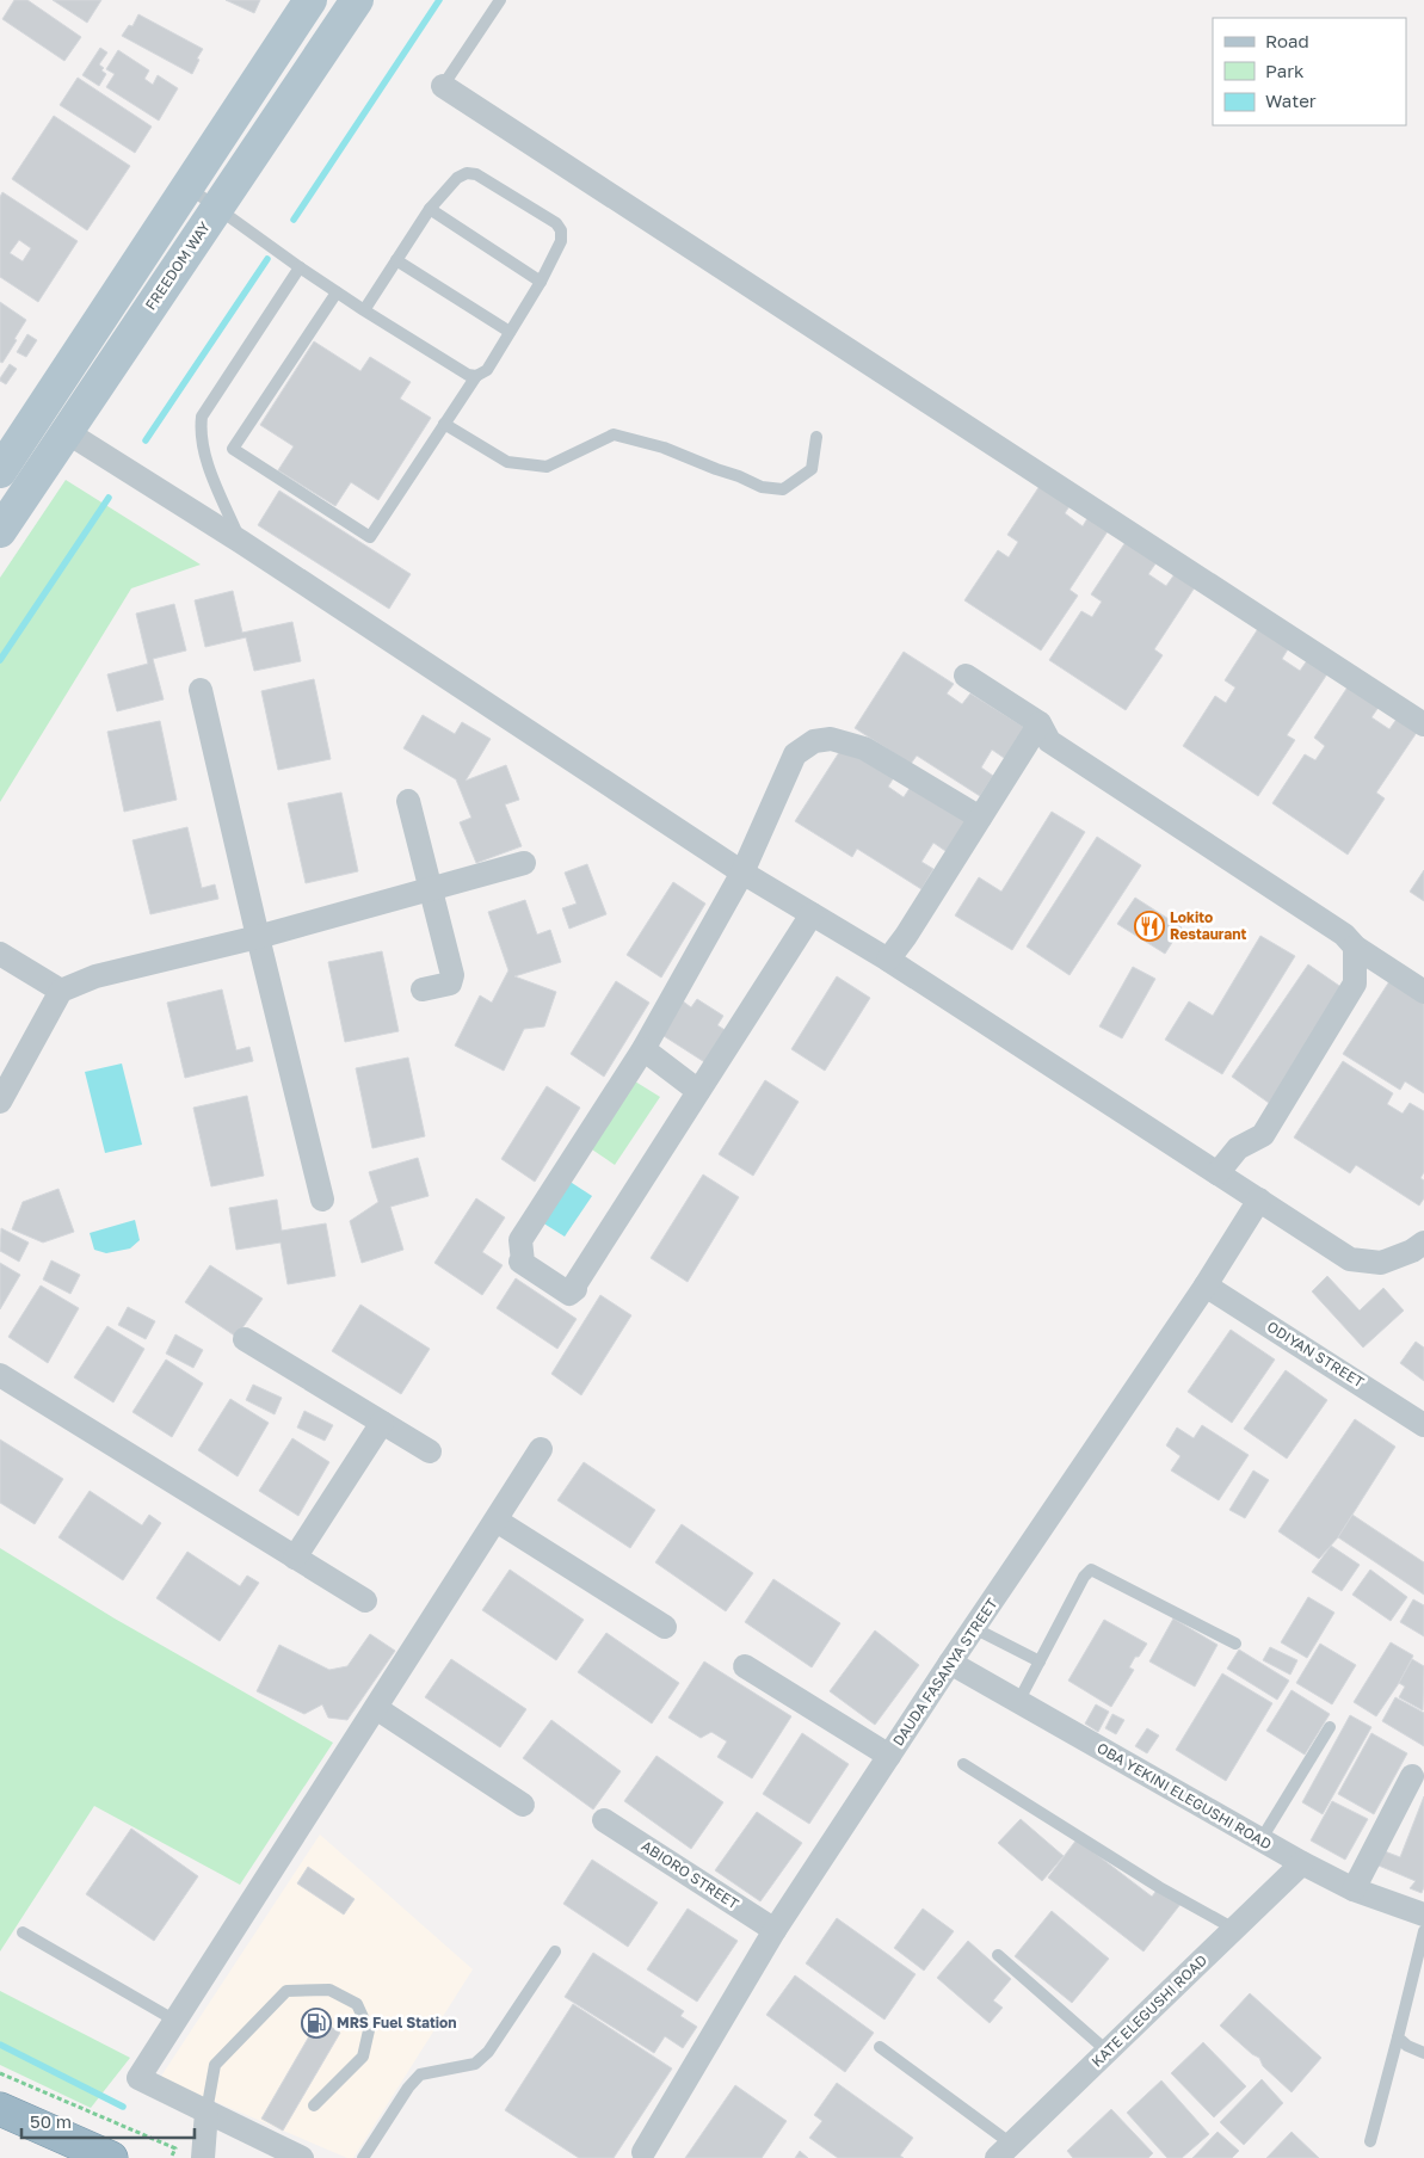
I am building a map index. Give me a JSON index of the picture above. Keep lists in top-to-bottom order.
{
  "streets": {
    "main road": ["FREEDOM WAY"],
    "street": [
      "ODIYAN STREET",
      "DAUDA FASANYA STREET",
      "OBA YEKINI ELEGUSHI ROAD",
      "ABIORO STREET",
      "KATE ELEGUSHI ROAD"
    ]
  },
  "crossings": [
    ["ODIYAN STREET", "DAUDA FASANYA STREET"],
    ["DAUDA FASANYA STREET", "OBA YEKINI ELEGUSHI ROAD"],
    ["DAUDA FASANYA STREET", "ABIORO STREET"],
    ["OBA YEKINI ELEGUSHI ROAD", "KATE ELEGUSHI ROAD"]
  ],
  "places": {
    "restaurant": ["Lokito Restaurant"],
    "fuel station": ["MRS Fuel Station"]
  },
  "legend": ["Road", "Park", "Water"],
  "scale_bar": "50 m"
}
